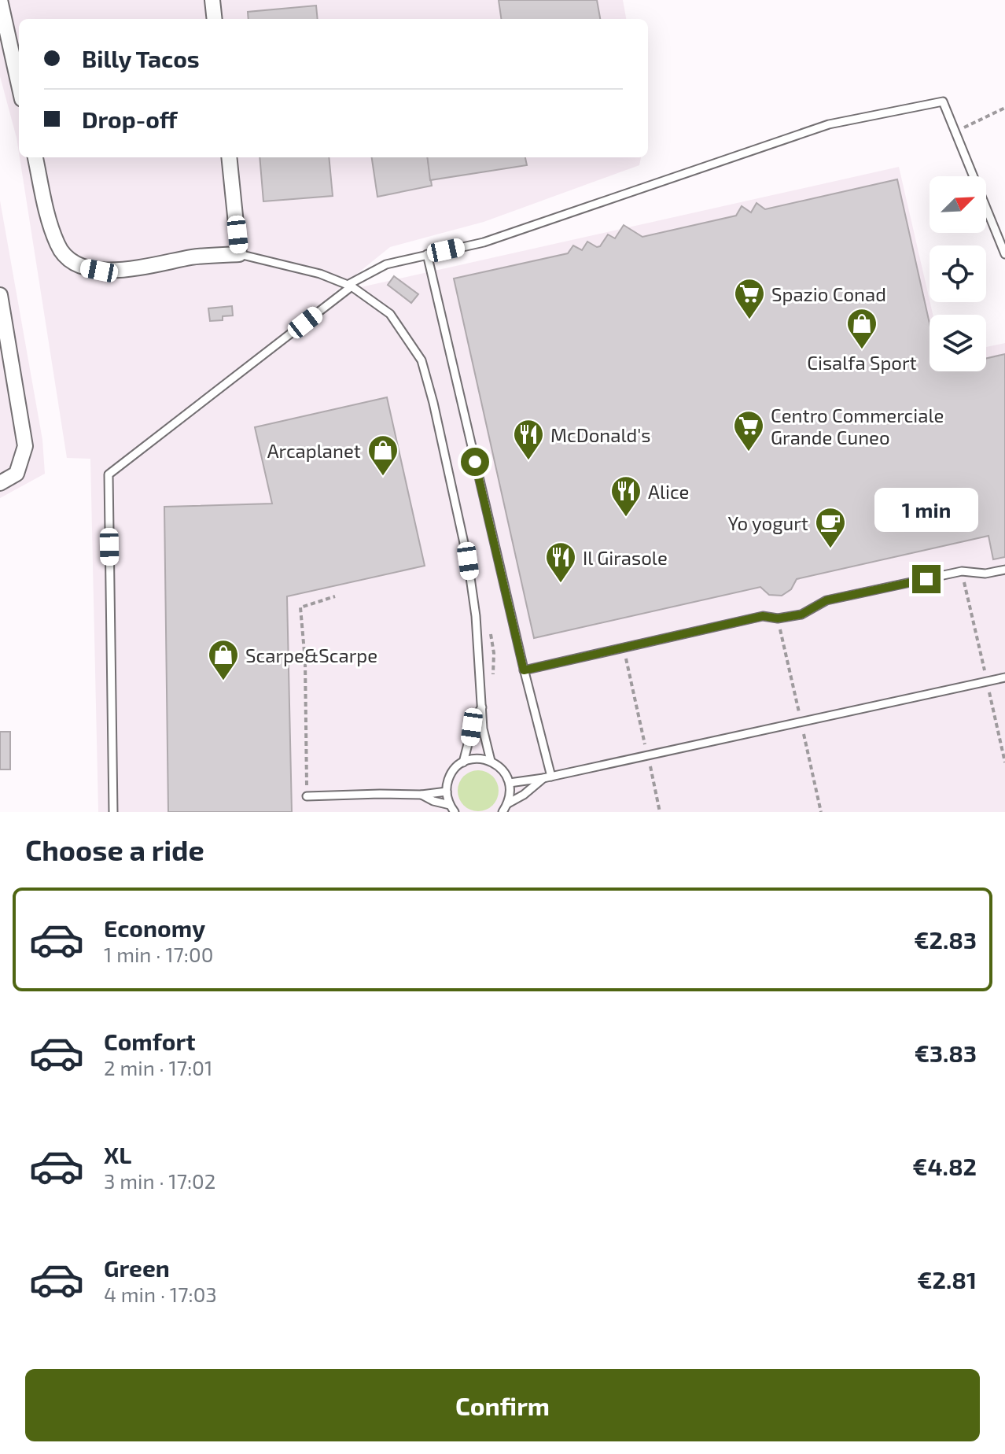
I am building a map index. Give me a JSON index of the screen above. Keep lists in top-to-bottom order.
{
  "places": {
    "supermarket": ["Spazio Conad", "Centro Commerciale Grande Cuneo"],
    "shop": ["Cisalfa Sport", "Arcaplanet", "Scarpe&Scarpe"],
    "restaurant": ["McDonald's", "Alice", "Il Girasole"],
    "cafe": ["Yo yogurt"]
  },
  "north": "top right",
  "page": {
    "banner": ["Billy Tacos", "Drop-off"],
    "bubble": "1 min",
    "heading": "Choose a ride",
    "list": [
      {
        "name": "Economy",
        "note": "1 min · 17:00",
        "value": "€2.83"
      },
      {
        "name": "Comfort",
        "note": "2 min · 17:01",
        "value": "€3.83"
      },
      {
        "name": "XL",
        "note": "3 min · 17:02",
        "value": "€4.82"
      },
      {
        "name": "Green",
        "note": "4 min · 17:03",
        "value": "€2.81"
      }
    ],
    "buttons": "Confirm"
  }
}
